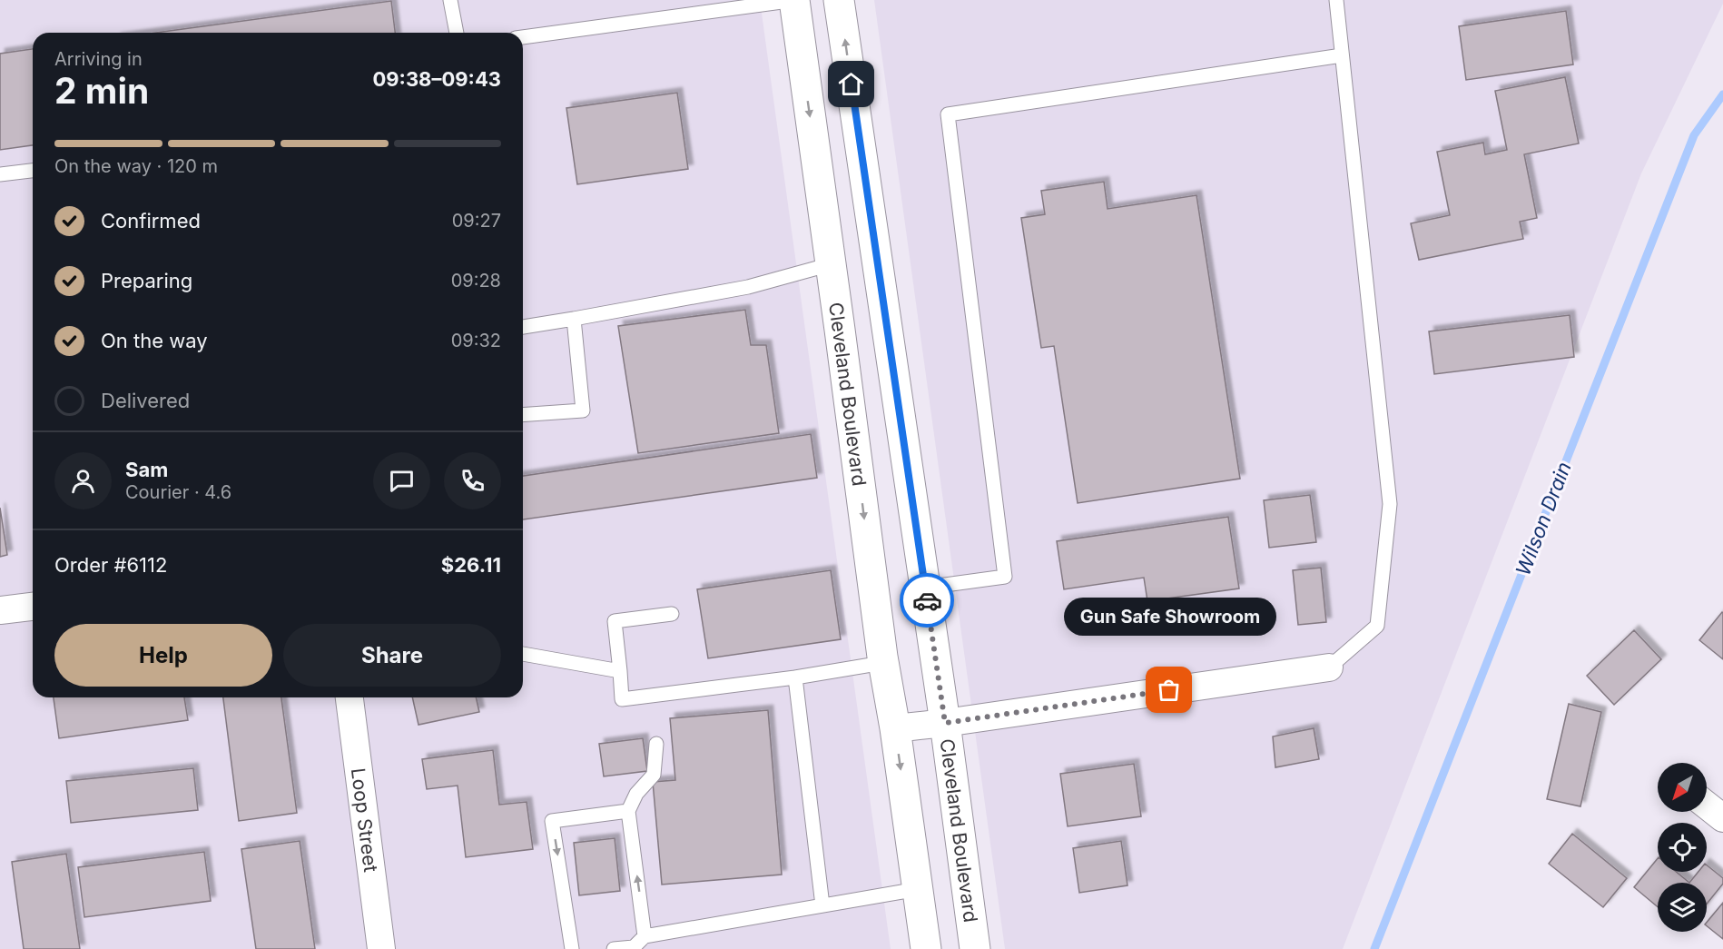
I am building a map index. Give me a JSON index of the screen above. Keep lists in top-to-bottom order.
{
  "streets": {
    "main road": ["Cleveland Boulevard"],
    "street": ["Loop Street"]
  },
  "water": ["Wilson Drain"],
  "places": ["Gun Safe Showroom"],
  "north": "bottom left",
  "page": {
    "heading": ["2 min", "Arriving in", "09:38–09:43"],
    "panel": [
      "Sam",
      "Courier · 4.6",
      "Order #6112",
      "$26.11"
    ],
    "bar": "On the way · 120 m",
    "list": [
      ["Confirmed", "09:27"],
      ["Preparing", "09:28"],
      ["On the way", "09:32"],
      "Delivered"
    ],
    "bubble": "Gun Safe Showroom",
    "buttons": ["Help", "Share"]
  }
}
